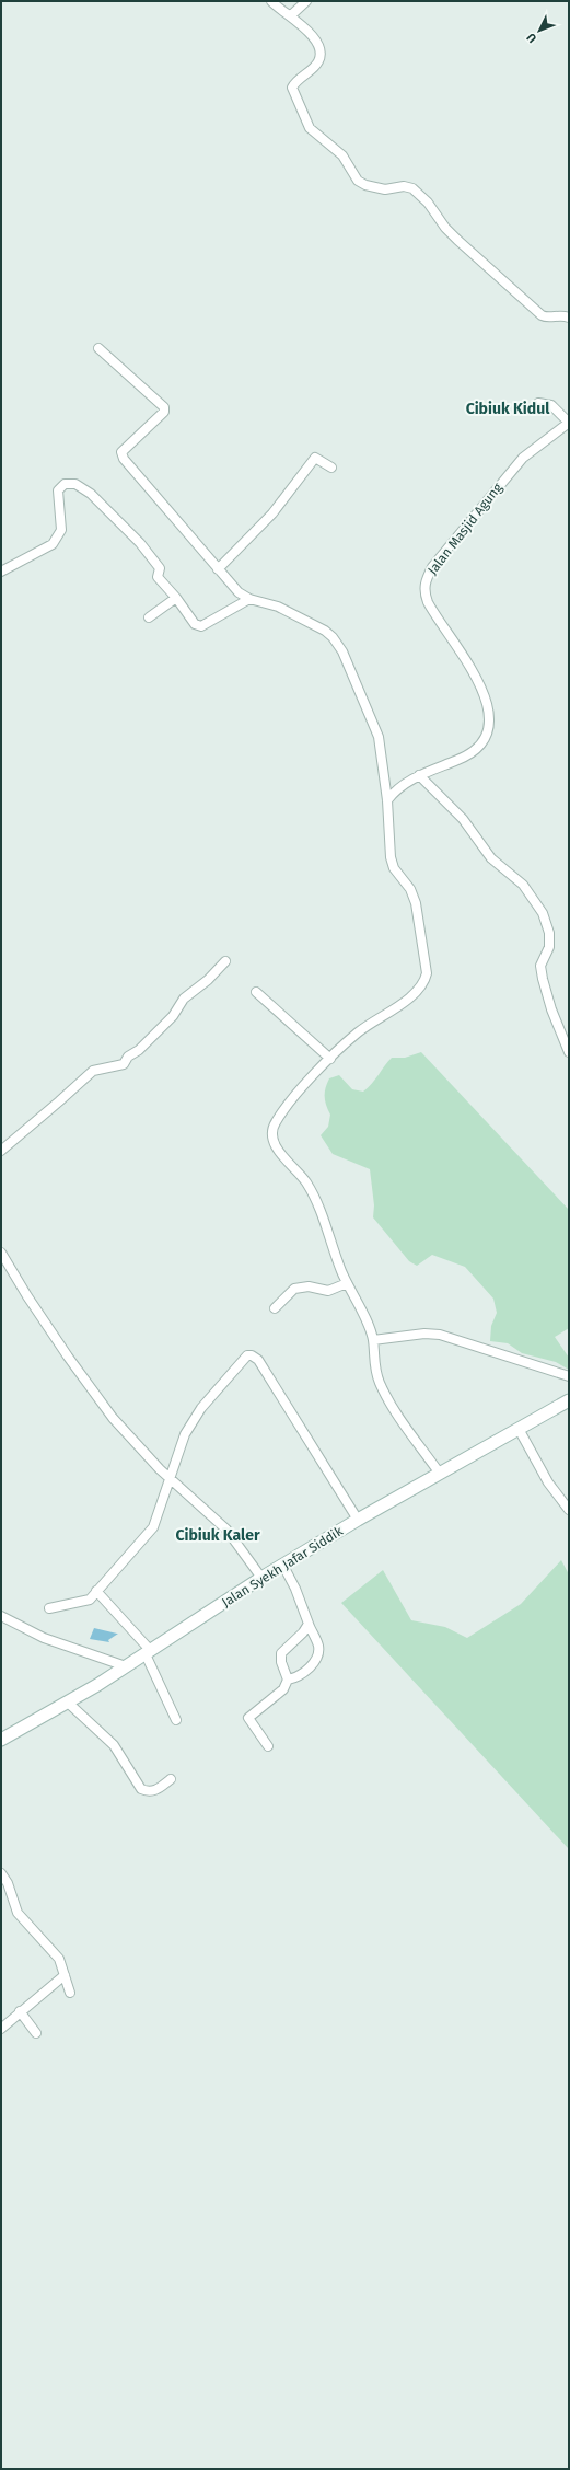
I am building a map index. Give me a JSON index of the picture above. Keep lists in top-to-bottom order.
{
  "streets": {
    "main road": ["Jalan Syekh Jafar Siddik"],
    "street": ["Jalan Masjid Agung"]
  },
  "districts": ["Cibiuk Kidul", "Cibiuk Kaler"],
  "north": "bottom left"
}
